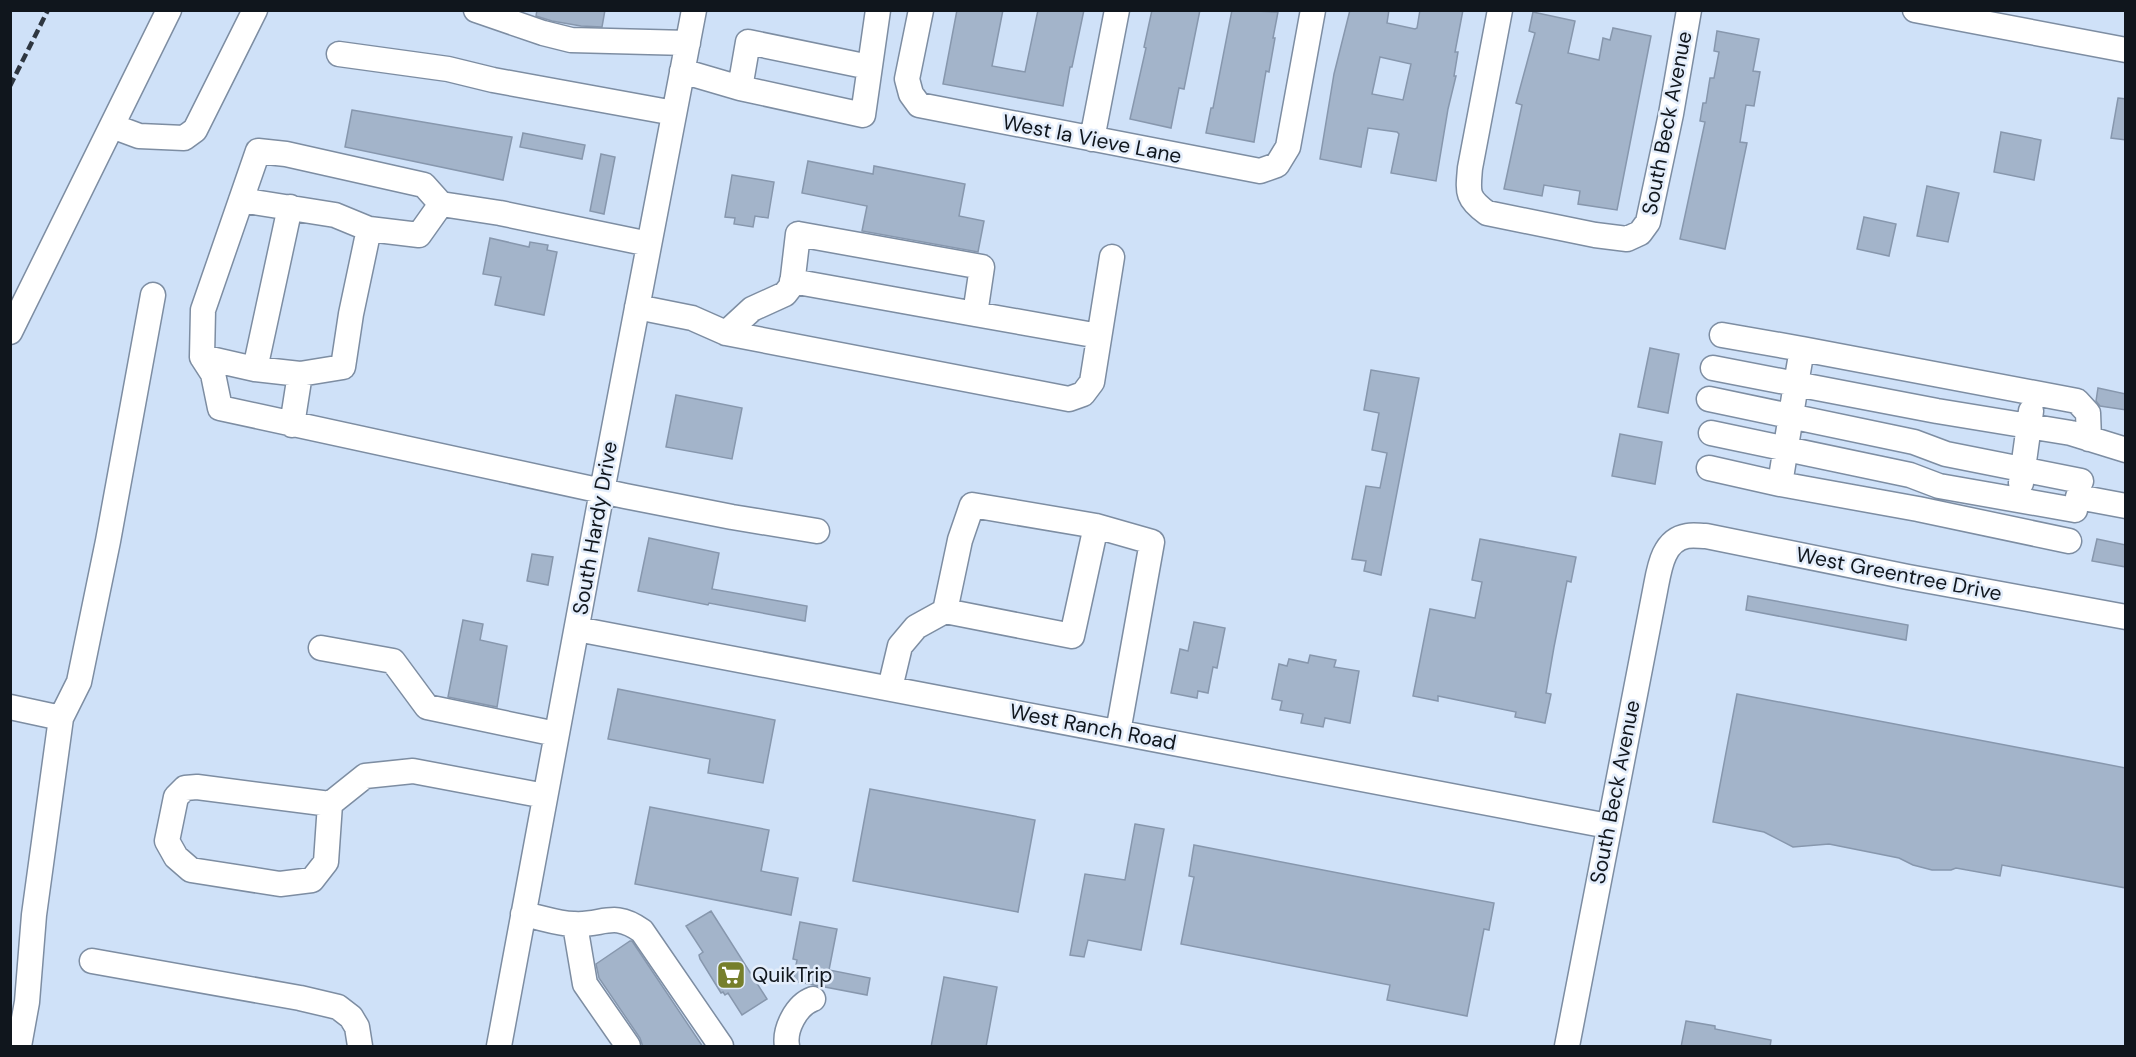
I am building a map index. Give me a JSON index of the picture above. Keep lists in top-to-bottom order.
{
  "streets": {
    "street": [
      "South Beck Avenue",
      "West la Vieve Lane",
      "South Hardy Drive",
      "West Greentree Drive",
      "West Ranch Road"
    ]
  },
  "crossings": [
    ["South Beck Avenue", "West Greentree Drive"],
    ["South Beck Avenue", "West Ranch Road"],
    ["South Hardy Drive", "West Ranch Road"]
  ],
  "places": {
    "supermarket": ["QuikTrip"]
  }
}
